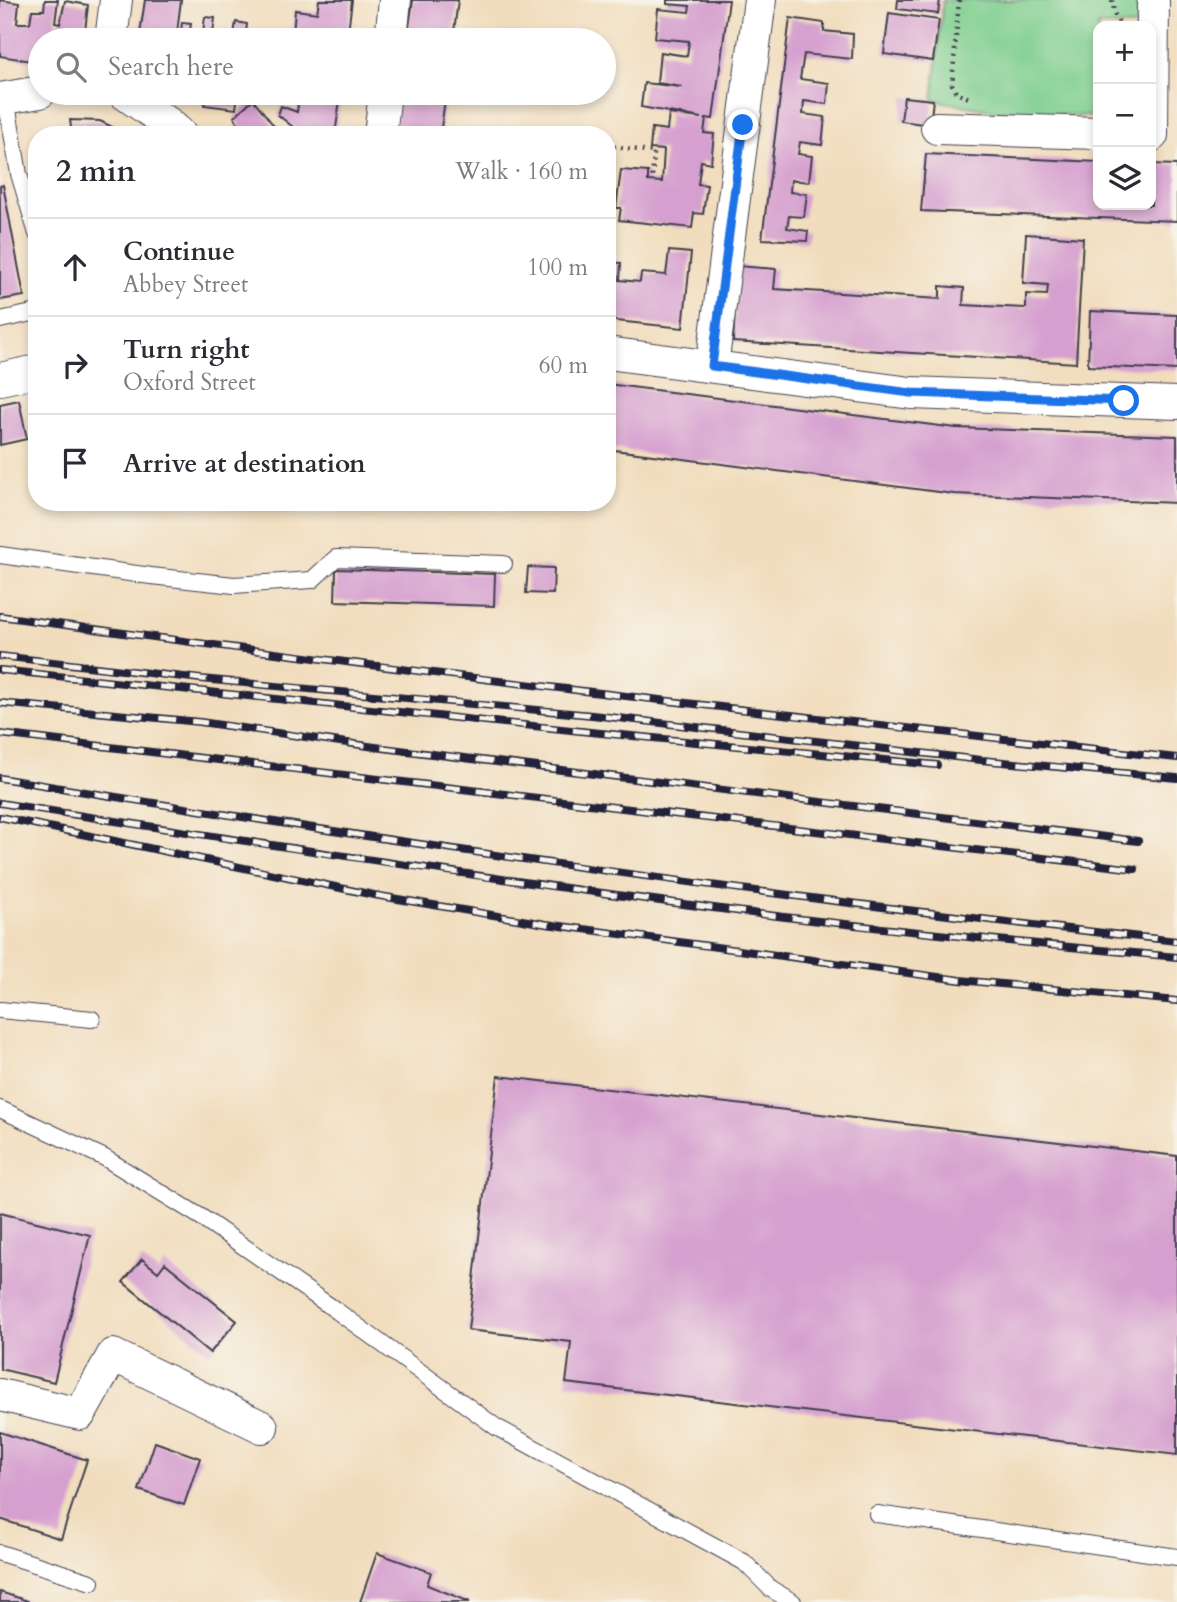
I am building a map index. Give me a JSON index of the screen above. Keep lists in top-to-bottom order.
{
  "page": {
    "map_buttons": ["+", "−"],
    "search": "Search here",
    "heading": ["2 min", "Walk · 160 m"],
    "list": [
      ["Continue", "Abbey Street", "100 m"],
      ["Turn right", "Oxford Street", "60 m"],
      "Arrive at destination"
    ]
  }
}
